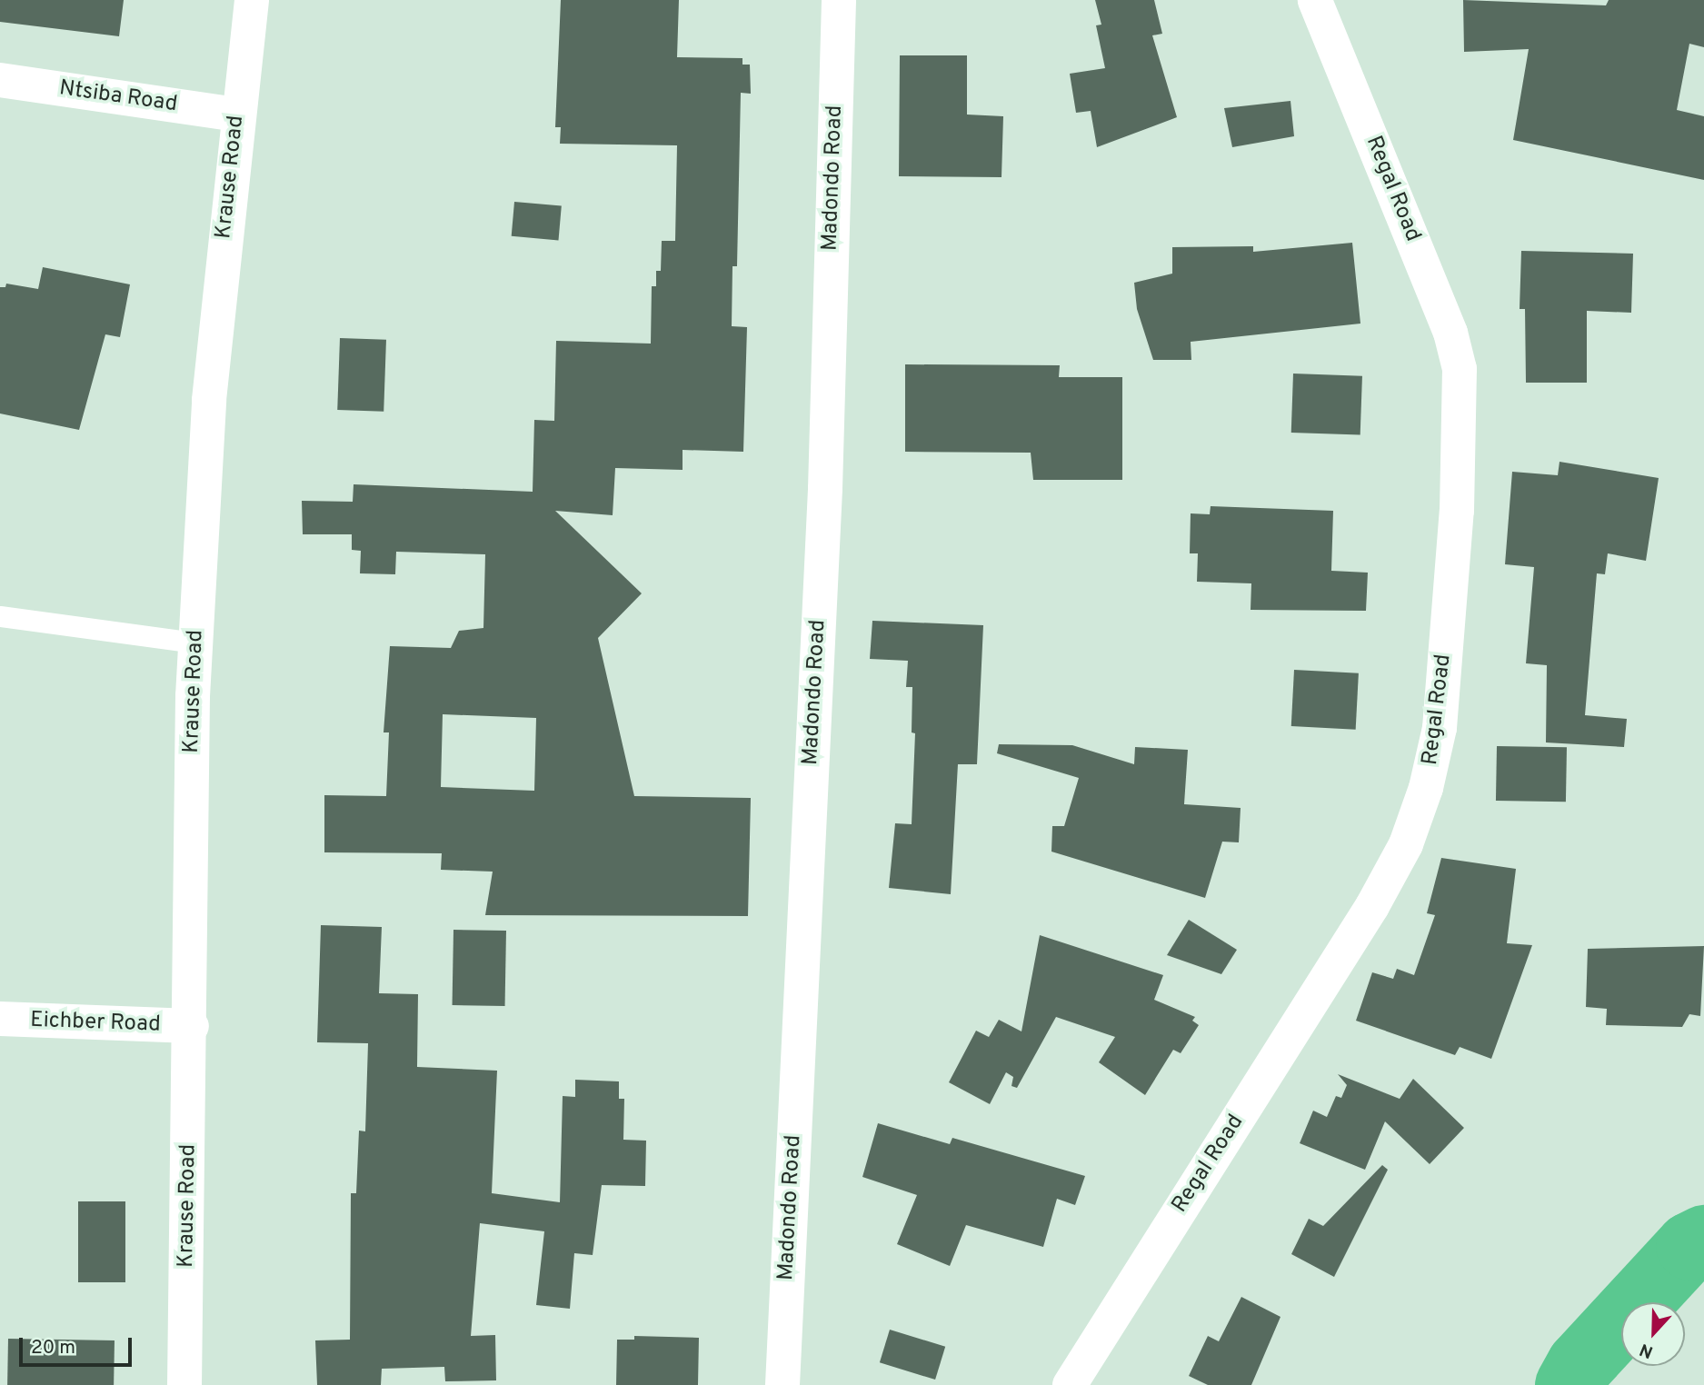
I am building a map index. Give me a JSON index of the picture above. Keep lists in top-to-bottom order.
{
  "streets": {
    "street": [
      "Ntsiba Road",
      "Krause Road",
      "Madondo Road",
      "Regal Road",
      "Eichber Road"
    ]
  },
  "crossings": [
    ["Ntsiba Road", "Krause Road"],
    ["Krause Road", "Eichber Road"]
  ],
  "scale_bar": "20 m",
  "north": "bottom"
}
